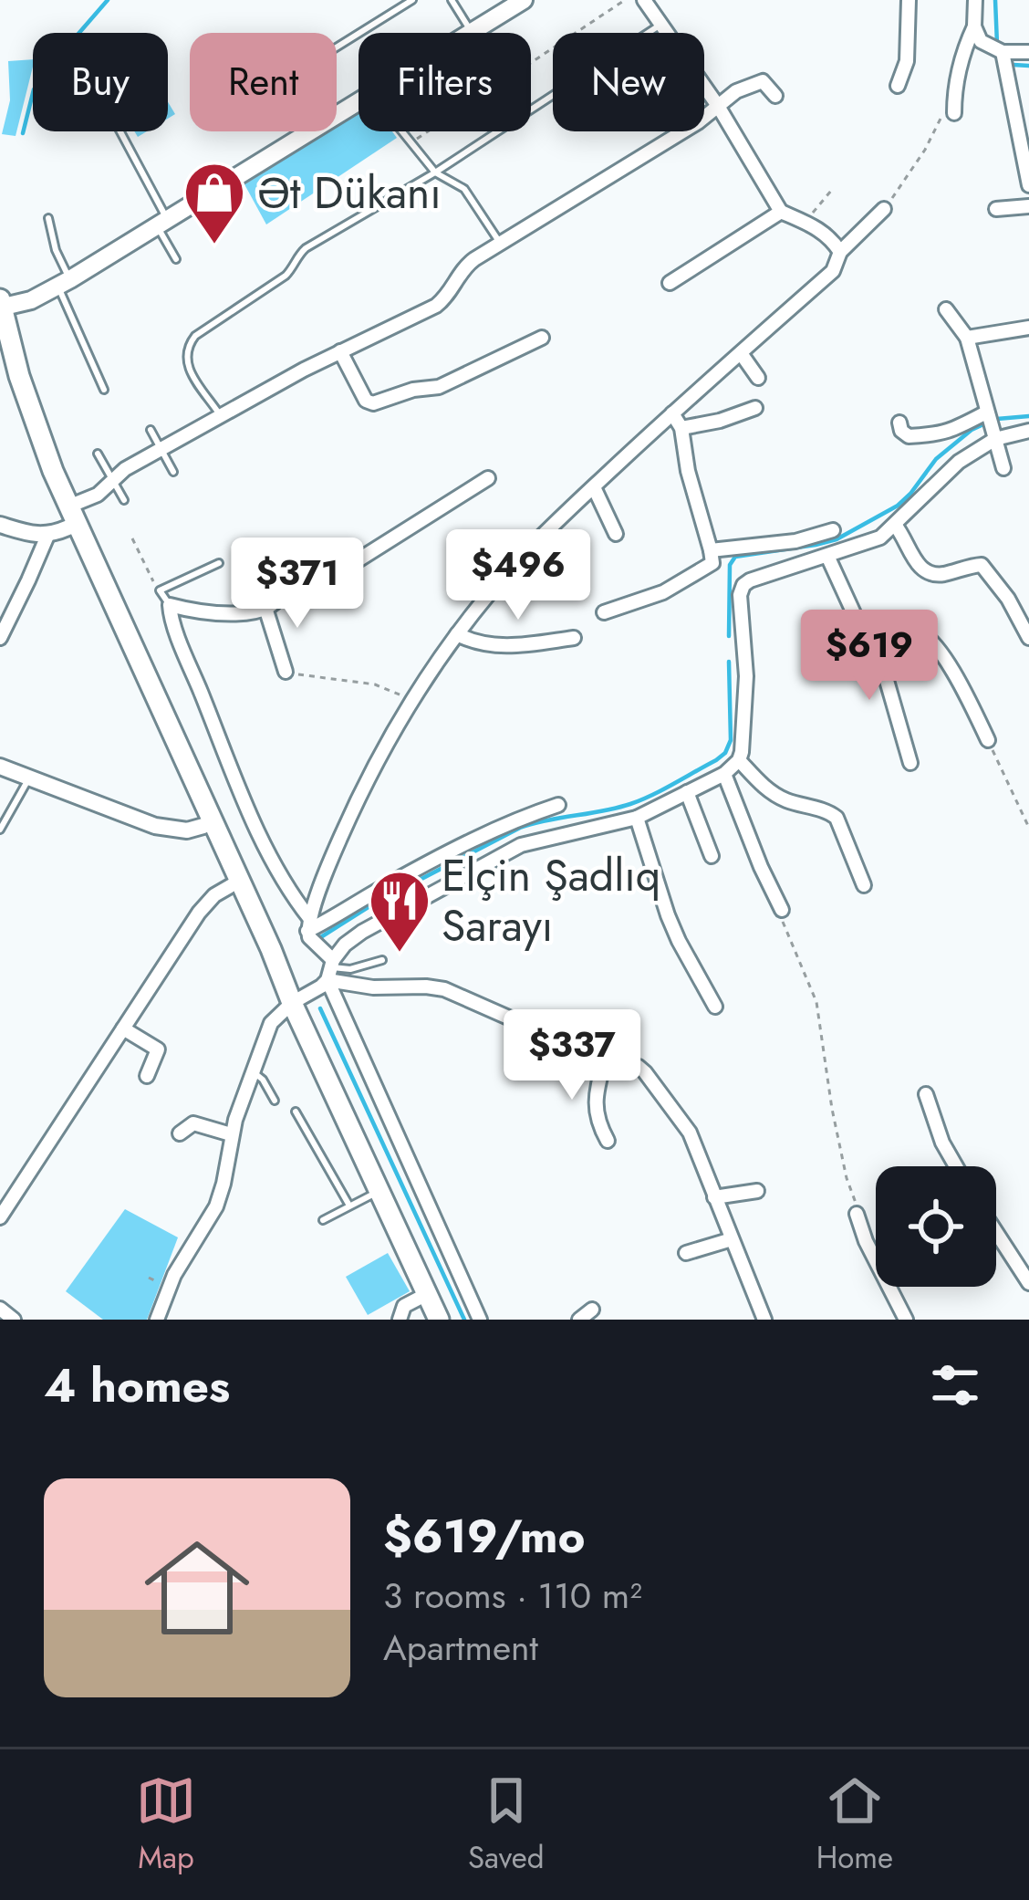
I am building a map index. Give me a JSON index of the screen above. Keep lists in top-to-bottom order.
{
  "places": {
    "shop": ["Ət Dükanı"],
    "restaurant": ["Elçin Şadlıq Sarayı"]
  },
  "page": {
    "chip": [
      "Buy",
      "Rent",
      "Filters",
      "New"
    ],
    "price": [
      "$496",
      "$371",
      "$619",
      "$337"
    ],
    "heading": "4 homes",
    "list": [
      {
        "name": "$619/mo",
        "note": "3 rooms · 110 m² · Apartment"
      }
    ],
    "tabs": ["Map", "Saved", "Home"]
  }
}
